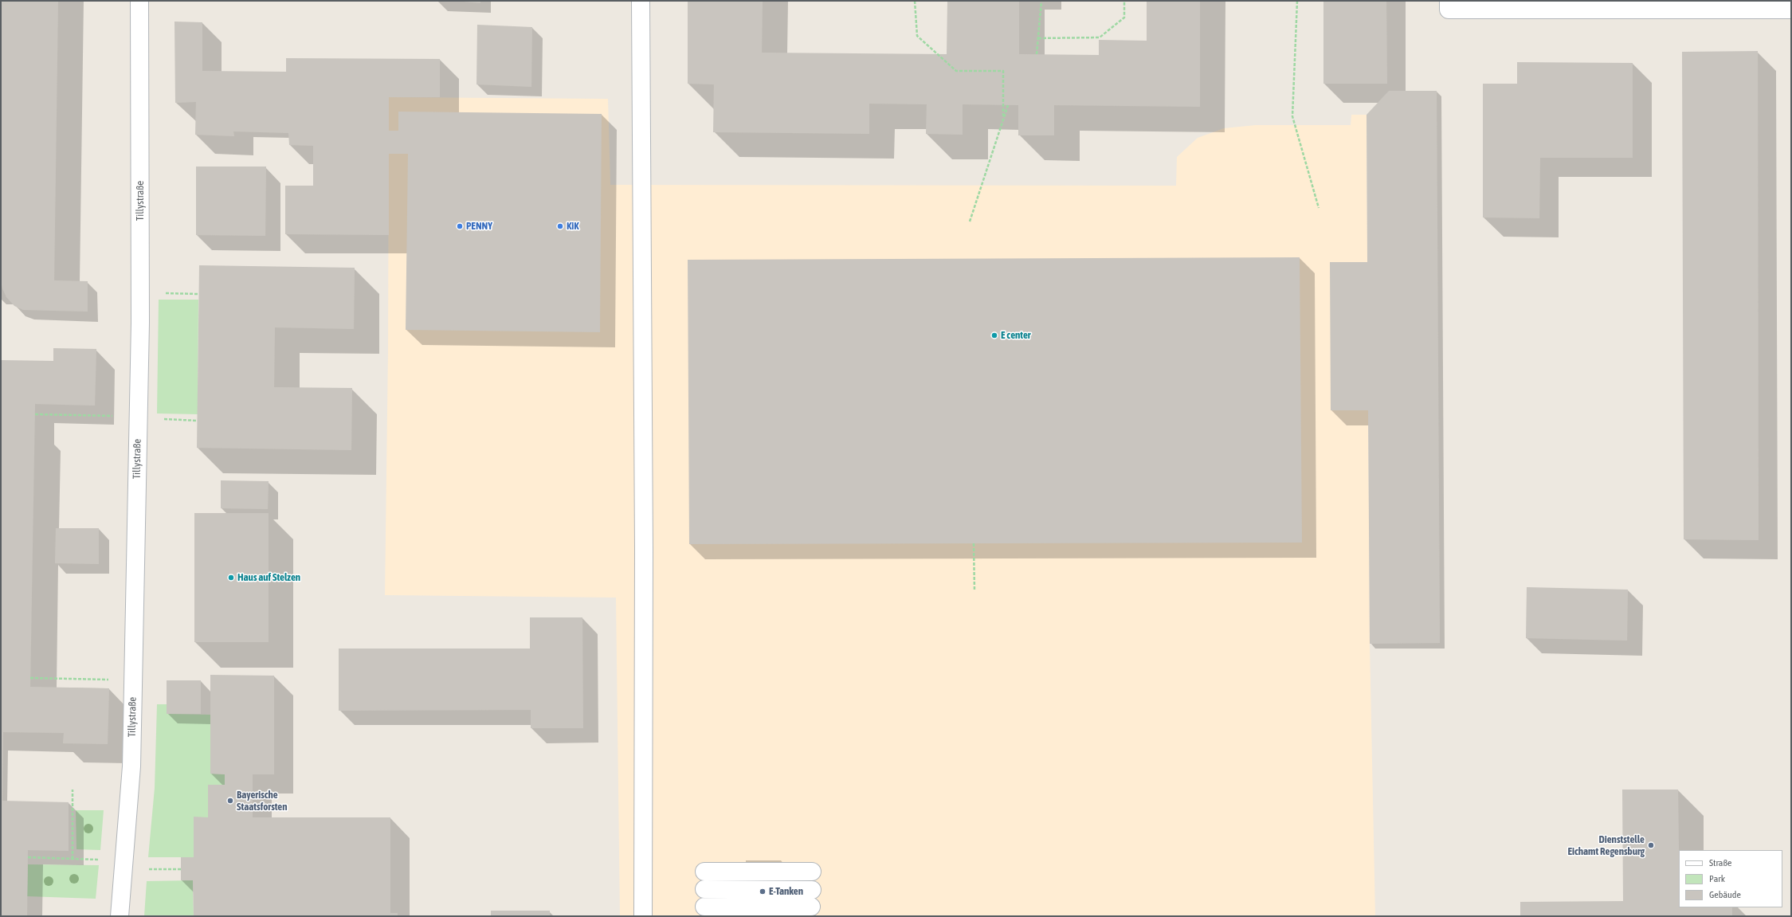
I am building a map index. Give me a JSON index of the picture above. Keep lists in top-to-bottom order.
{
  "streets": {
    "street": ["Tillystraße"]
  },
  "places": [
    "PENNY",
    "KiK",
    "E center",
    "Haus auf Stelzen",
    "Bayerische Staatsforsten",
    "Dienststelle Eichamt Regensburg",
    "E-Tanken"
  ],
  "legend": ["Straße", "Park", "Gebäude"]
}
